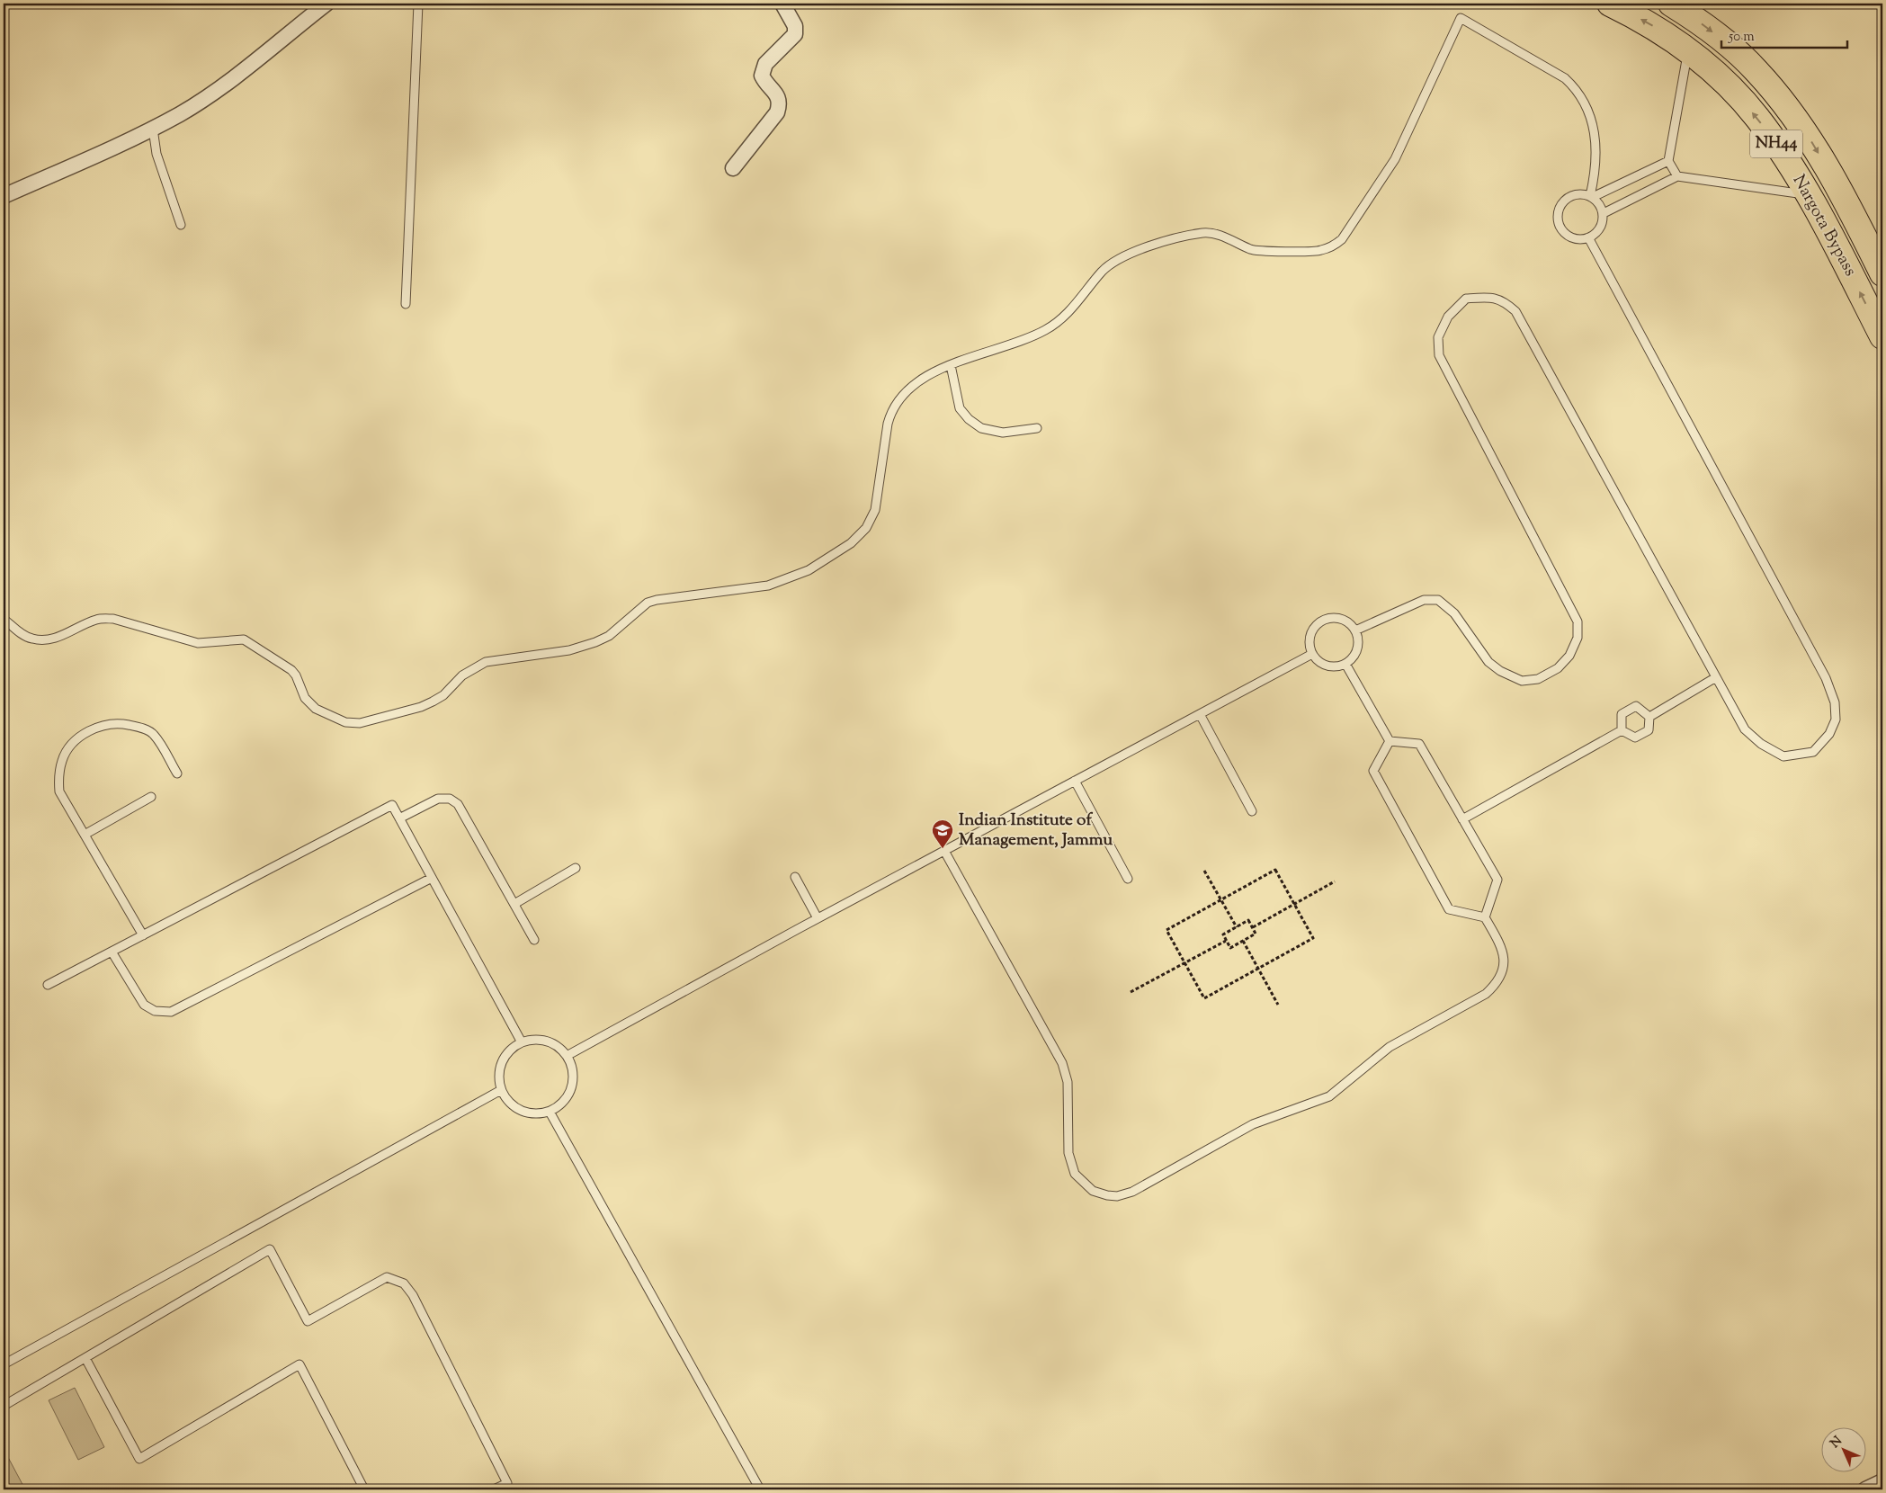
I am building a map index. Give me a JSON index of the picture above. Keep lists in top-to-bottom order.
{
  "streets": {
    "highway": ["NH44", "Nargota Bypass"]
  },
  "places": {
    "school or university": ["Indian Institute of Management, Jammu"]
  },
  "scale_bar": "50 m",
  "north": "top left"
}
